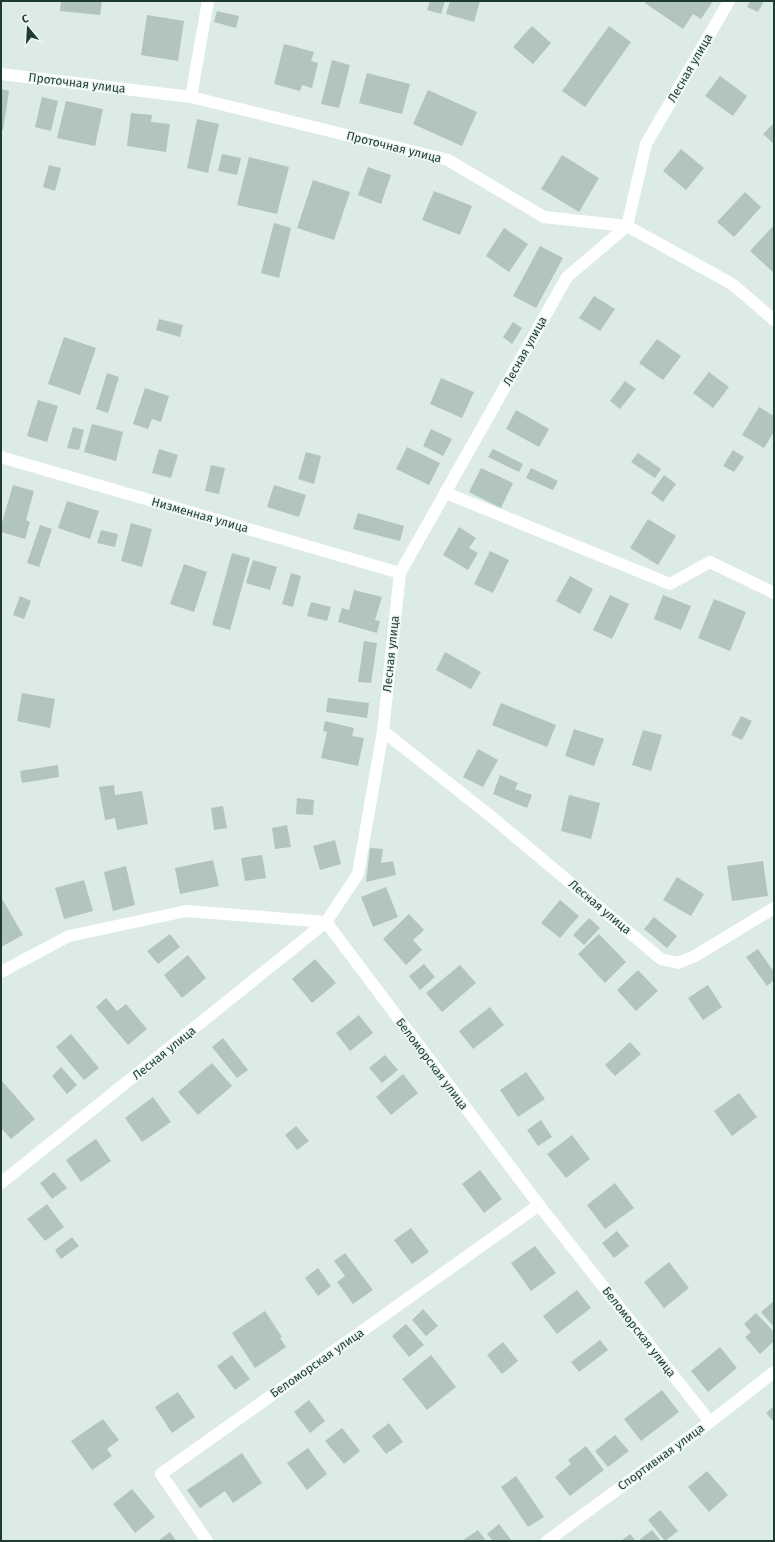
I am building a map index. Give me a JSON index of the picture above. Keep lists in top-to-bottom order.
{
  "streets": {
    "street": [
      "Лесная улица",
      "Проточная улица",
      "Низменная улица",
      "Беломорская улица",
      "Спортивная улица"
    ]
  },
  "crossings": [
    ["Лесная улица", "Проточная улица"],
    ["Лесная улица", "Низменная улица"],
    ["Лесная улица", "Беломорская улица"],
    ["Беломорская улица", "Спортивная улица"]
  ],
  "north": "top"
}
